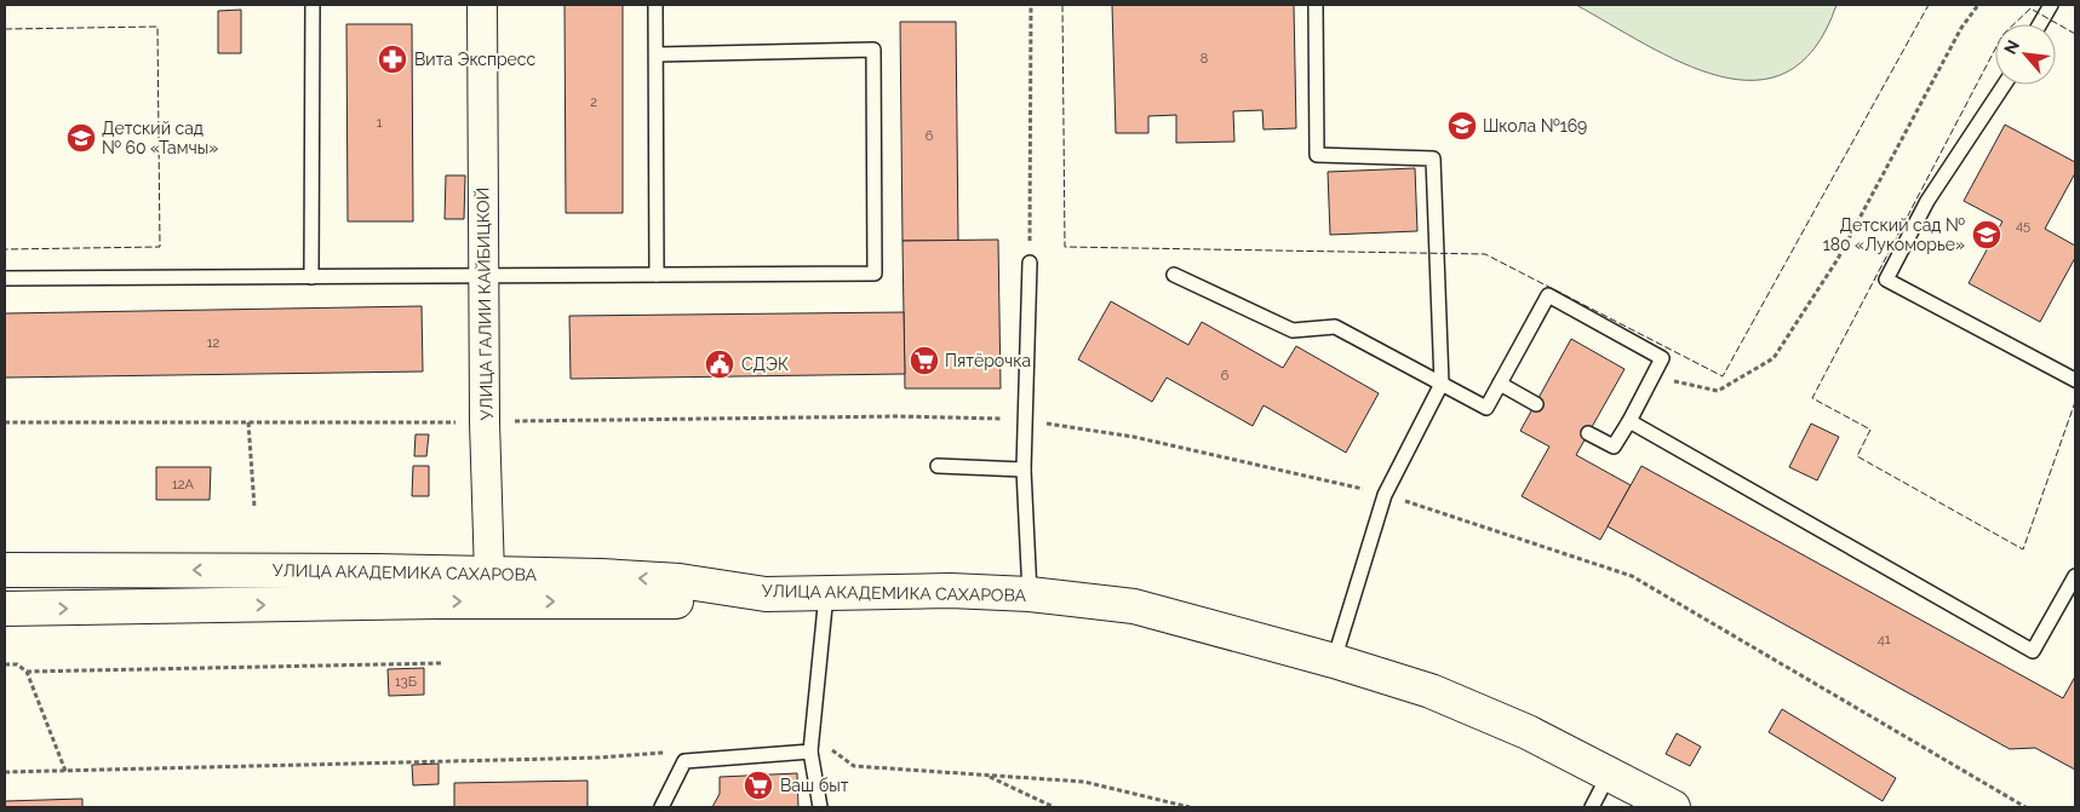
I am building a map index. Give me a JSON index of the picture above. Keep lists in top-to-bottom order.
{
  "streets": {
    "main road": ["УЛИЦА АКАДЕМИКА САХАРОВА"],
    "street": ["УЛИЦА ГАЛИИ КАЙБИЦКОЙ"]
  },
  "crossings": [
    ["УЛИЦА ГАЛИИ КАЙБИЦКОЙ", "УЛИЦА АКАДЕМИКА САХАРОВА"]
  ],
  "places": {
    "pharmacy": ["Вита Экспресс"],
    "school or university": ["Школа №169", "Детский сад № 60 «Тамчы»", "Детский сад № 180 «Лукоморье»"],
    "supermarket": ["Пятёрочка", "Ваш быт"],
    "public building": ["СДЭК"]
  },
  "house_numbers": [
    "8",
    "2",
    "1",
    "6",
    "45",
    "12",
    "6",
    "12А",
    "41",
    "13Б"
  ],
  "north": "top left"
}
